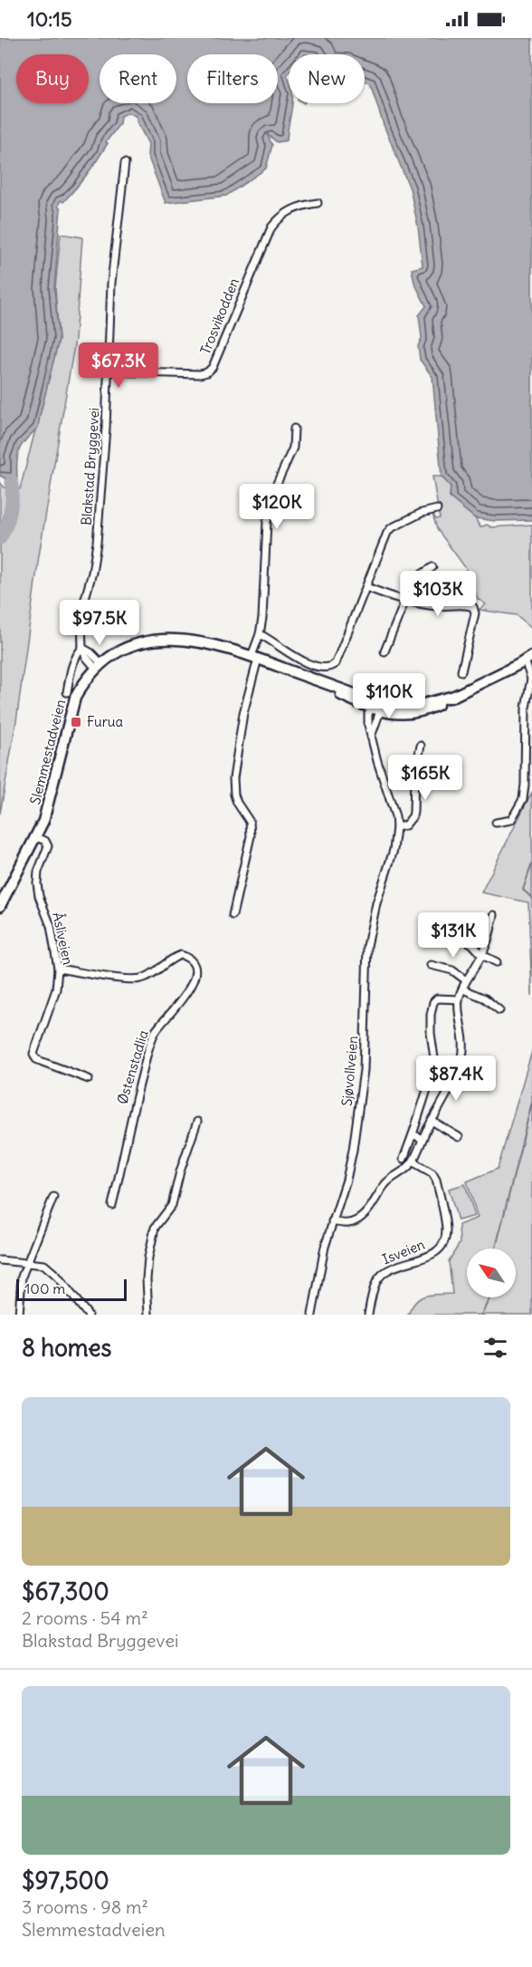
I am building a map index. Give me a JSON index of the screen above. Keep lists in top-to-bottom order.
{
  "streets": {
    "main road": ["Slemmestadveien"],
    "street": [
      "Trosvikodden",
      "Blakstad Bryggevei",
      "Åsliveien",
      "Østenstadlia",
      "Sjøvollveien",
      "Isveien"
    ]
  },
  "crossings": [
    ["Trosvikodden", "Blakstad Bryggevei"],
    ["Slemmestadveien", "Åsliveien"],
    ["Slemmestadveien", "Sjøvollveien"],
    ["Åsliveien", "Østenstadlia"]
  ],
  "places": {
    "transit": ["Furua"]
  },
  "scale_bar": "100 m",
  "north": "top left",
  "page": {
    "status": "10:15",
    "chip": [
      "Buy",
      "Rent",
      "Filters",
      "New"
    ],
    "price": [
      "$67.3K",
      "$120K",
      "$103K",
      "$97.5K",
      "$110K",
      "$165K",
      "$131K",
      "$87.4K"
    ],
    "scale": "100 m",
    "heading": "8 homes",
    "list": [
      {
        "name": "$67,300",
        "note": "2 rooms · 54 m² · Blakstad Bryggevei"
      },
      {
        "name": "$97,500",
        "note": "3 rooms · 98 m² · Slemmestadveien"
      }
    ]
  }
}
